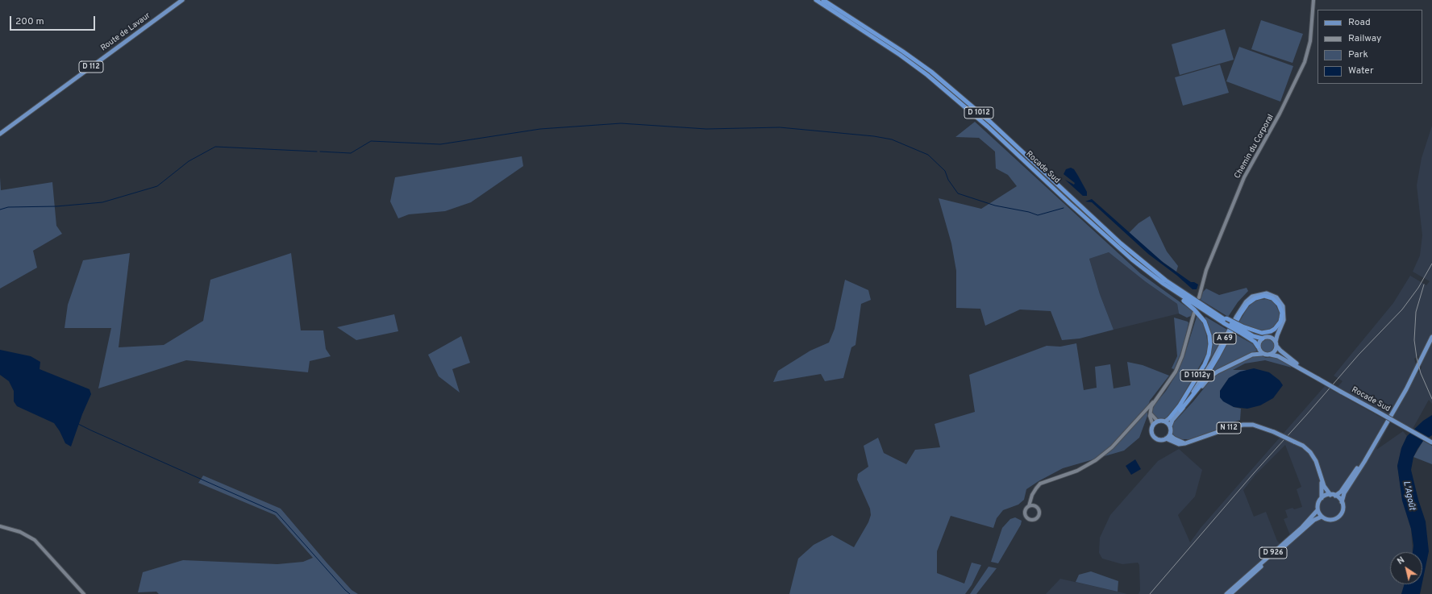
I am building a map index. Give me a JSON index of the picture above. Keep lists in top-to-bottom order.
{
  "streets": {
    "highway": [
      "D 1012",
      "Rocade Sud",
      "A 69",
      "D 1012y"
    ],
    "main road": [
      "Route de Lavaur",
      "D 112",
      "N 112",
      "D 926"
    ],
    "street": ["Chemin du Corporal"]
  },
  "crossings": [
    ["Rocade Sud", "A 69"],
    ["Rocade Sud", "D 1012y"],
    ["A 69", "D 1012y"],
    ["N 112", "D 926"]
  ],
  "water": ["L'Agoût"],
  "legend": [
    "Road",
    "Railway",
    "Park",
    "Water"
  ],
  "scale_bar": "200 m",
  "north": "top left"
}
